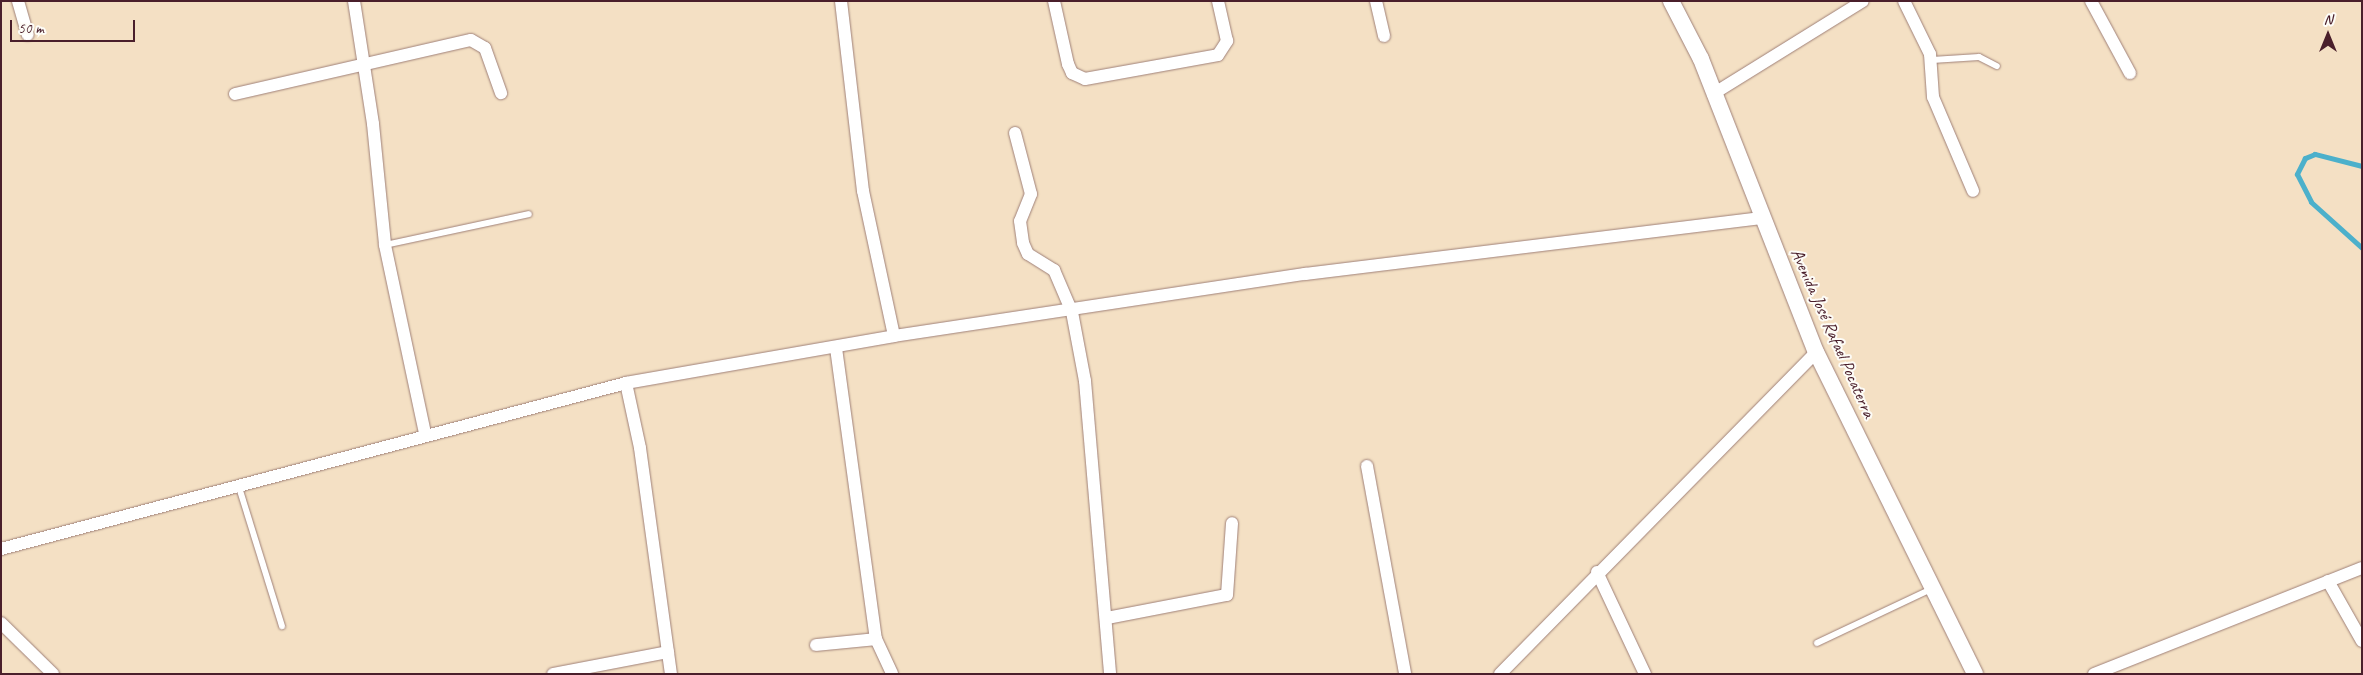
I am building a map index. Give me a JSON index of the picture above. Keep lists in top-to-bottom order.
{
  "streets": {
    "street": ["Avenida José Rafael Pocaterra"]
  },
  "scale_bar": "50 m",
  "north": "top"
}
